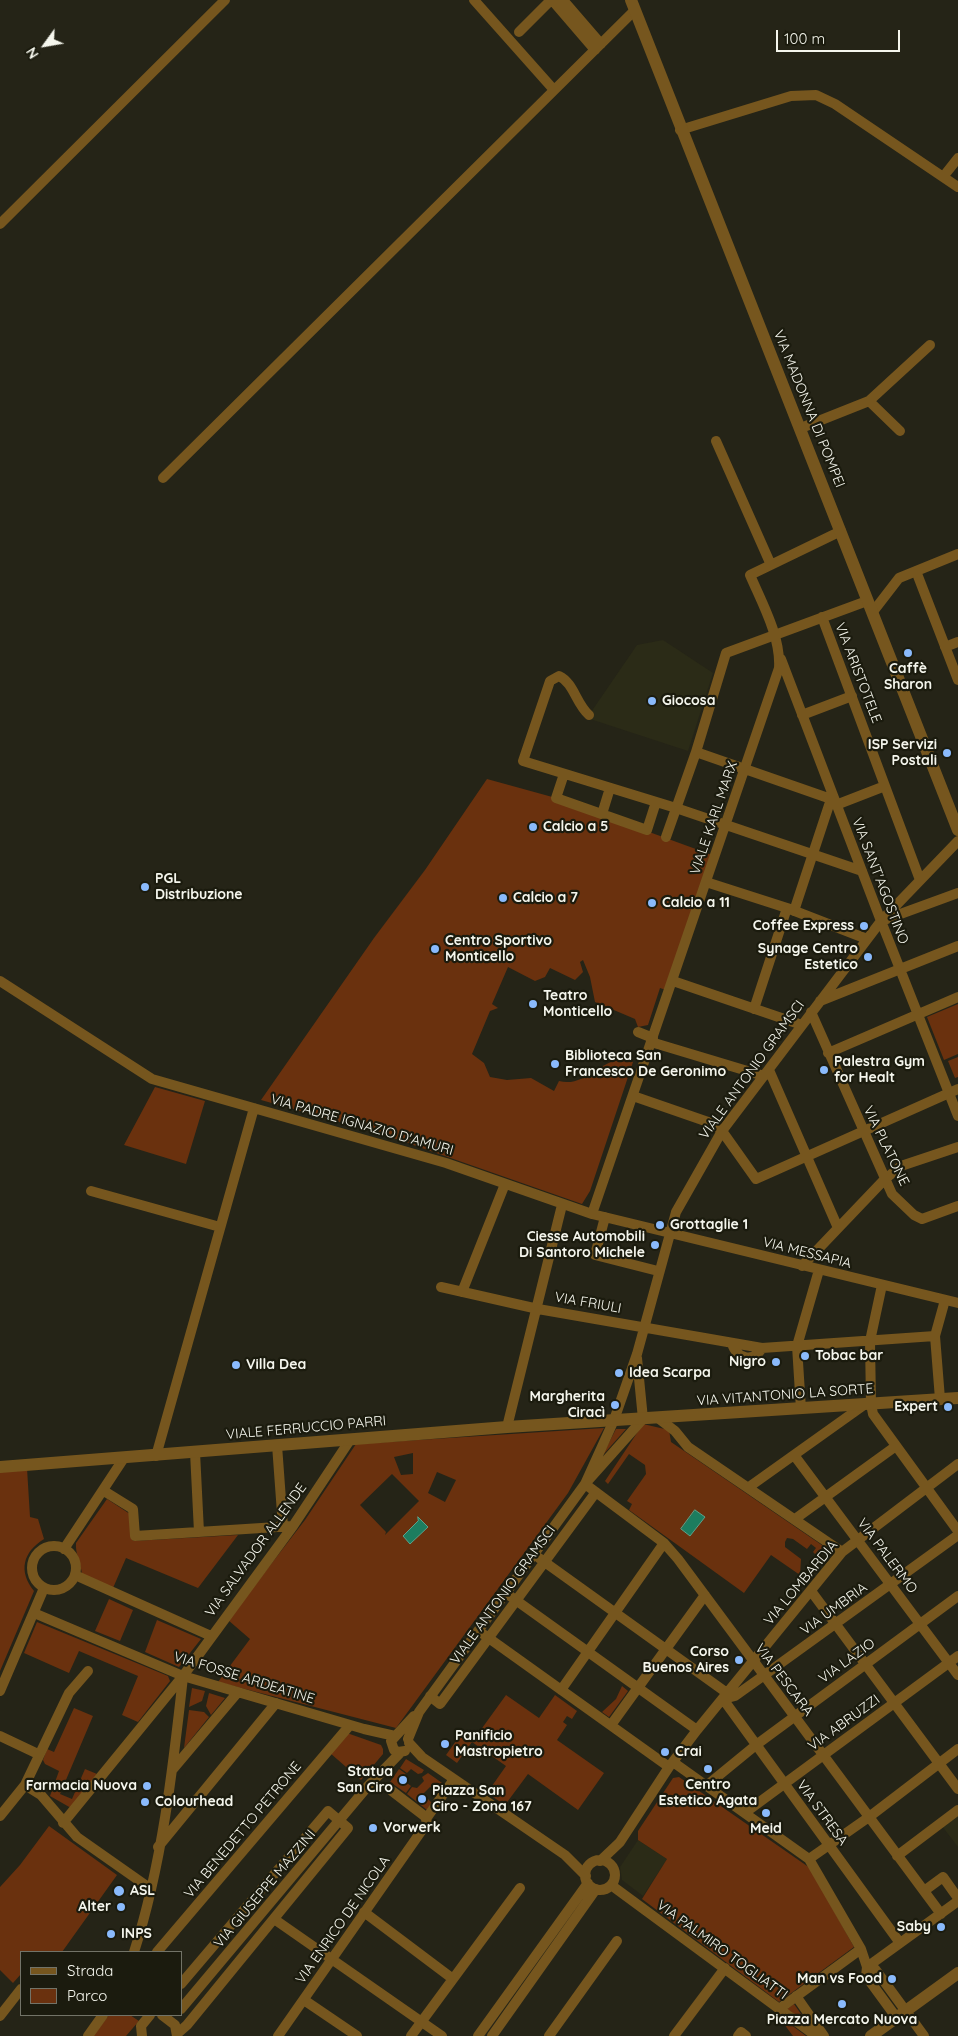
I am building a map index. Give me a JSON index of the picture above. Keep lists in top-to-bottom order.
{
  "streets": {
    "street": [
      "VIA MADONNA DI POMPEI",
      "VIA ARISTOTELE",
      "VIALE KARL MARX",
      "VIA SANT'AGOSTINO",
      "VIALE ANTONIO GRAMSCI",
      "VIA PADRE IGNAZIO D'AMURI",
      "VIA PLATONE",
      "VIA MESSAPIA",
      "VIA FRIULI",
      "VIA VITANTONIO LA SORTE",
      "VIALE FERRUCCIO PARRI",
      "VIA SALVADOR ALLENDE",
      "VIA PALERMO",
      "VIA LOMBARDIA",
      "VIA UMBRIA",
      "VIA LAZIO",
      "VIA FOSSE ARDEATINE",
      "VIA PESCARA",
      "VIA ABRUZZI",
      "VIA STRESA",
      "VIA BENEDETTO PETRONE",
      "VIA GIUSEPPE MAZZINI",
      "VIA ENRICO DE NICOLA",
      "VIA PALMIRO TOGLIATTI"
    ]
  },
  "crossings": [
    ["VIA ARISTOTELE", "VIALE ANTONIO GRAMSCI"],
    ["VIALE KARL MARX", "VIA SANT'AGOSTINO"],
    ["VIALE KARL MARX", "VIA MESSAPIA"],
    ["VIA SANT'AGOSTINO", "VIALE ANTONIO GRAMSCI"],
    ["VIALE ANTONIO GRAMSCI", "VIA PLATONE"],
    ["VIALE ANTONIO GRAMSCI", "VIA MESSAPIA"],
    ["VIALE ANTONIO GRAMSCI", "VIA FRIULI"],
    ["VIALE ANTONIO GRAMSCI", "VIA VITANTONIO LA SORTE"],
    ["VIALE ANTONIO GRAMSCI", "VIALE FERRUCCIO PARRI"],
    ["VIALE ANTONIO GRAMSCI", "VIA FOSSE ARDEATINE"],
    ["VIALE ANTONIO GRAMSCI", "VIA PESCARA"],
    ["VIALE ANTONIO GRAMSCI", "VIA STRESA"],
    ["VIALE ANTONIO GRAMSCI", "VIA GIUSEPPE MAZZINI"],
    ["VIA PADRE IGNAZIO D'AMURI", "VIA MESSAPIA"],
    ["VIA VITANTONIO LA SORTE", "VIALE FERRUCCIO PARRI"],
    ["VIALE FERRUCCIO PARRI", "VIA SALVADOR ALLENDE"],
    ["VIA SALVADOR ALLENDE", "VIA FOSSE ARDEATINE"],
    ["VIA PALERMO", "VIA LOMBARDIA"],
    ["VIA PALERMO", "VIA UMBRIA"],
    ["VIA PALERMO", "VIA LAZIO"],
    ["VIA PALERMO", "VIA ABRUZZI"],
    ["VIA LOMBARDIA", "VIA UMBRIA"],
    ["VIA LOMBARDIA", "VIA PESCARA"],
    ["VIA LOMBARDIA", "VIA STRESA"],
    ["VIA LOMBARDIA", "VIA PALMIRO TOGLIATTI"],
    ["VIA UMBRIA", "VIA PESCARA"],
    ["VIA UMBRIA", "VIA STRESA"],
    ["VIA LAZIO", "VIA PESCARA"],
    ["VIA LAZIO", "VIA STRESA"],
    ["VIA FOSSE ARDEATINE", "VIA BENEDETTO PETRONE"],
    ["VIA FOSSE ARDEATINE", "VIA GIUSEPPE MAZZINI"],
    ["VIA PESCARA", "VIA ABRUZZI"],
    ["VIA ABRUZZI", "VIA STRESA"]
  ],
  "places": [
    "Caffè Sharon",
    "Giocosa",
    "ISP Servizi Postali",
    "Calcio a 5",
    "PGL Distribuzione",
    "Calcio a 7",
    "Calcio a 11",
    "Coffee Express",
    "Centro Sportivo Monticello",
    "Synage Centro Estetico",
    "Teatro Monticello",
    "Biblioteca San Francesco De Geronimo",
    "Palestra Gym for Healt",
    "Grottaglie 1",
    "Ciesse Automobili Di Santoro Michele",
    "Tobac bar",
    "Nigro",
    "Villa Dea",
    "Idea Scarpa",
    "Margherita Ciracì",
    "Expert",
    "Corso Buenos Aires",
    "Panificio Mastropietro",
    "Crai",
    "Centro Estetico Agata",
    "Statua San Ciro",
    "Farmacia Nuova",
    "Piazza San Ciro - Zona 167",
    "Colourhead",
    "Meid",
    "Vorwerk",
    "ASL",
    "Alter",
    "Saby",
    "INPS",
    "Man vs Food",
    "Piazza Mercato Nuova"
  ],
  "legend": ["Strada", "Parco"],
  "scale_bar": "100 m",
  "north": "bottom left"
}
